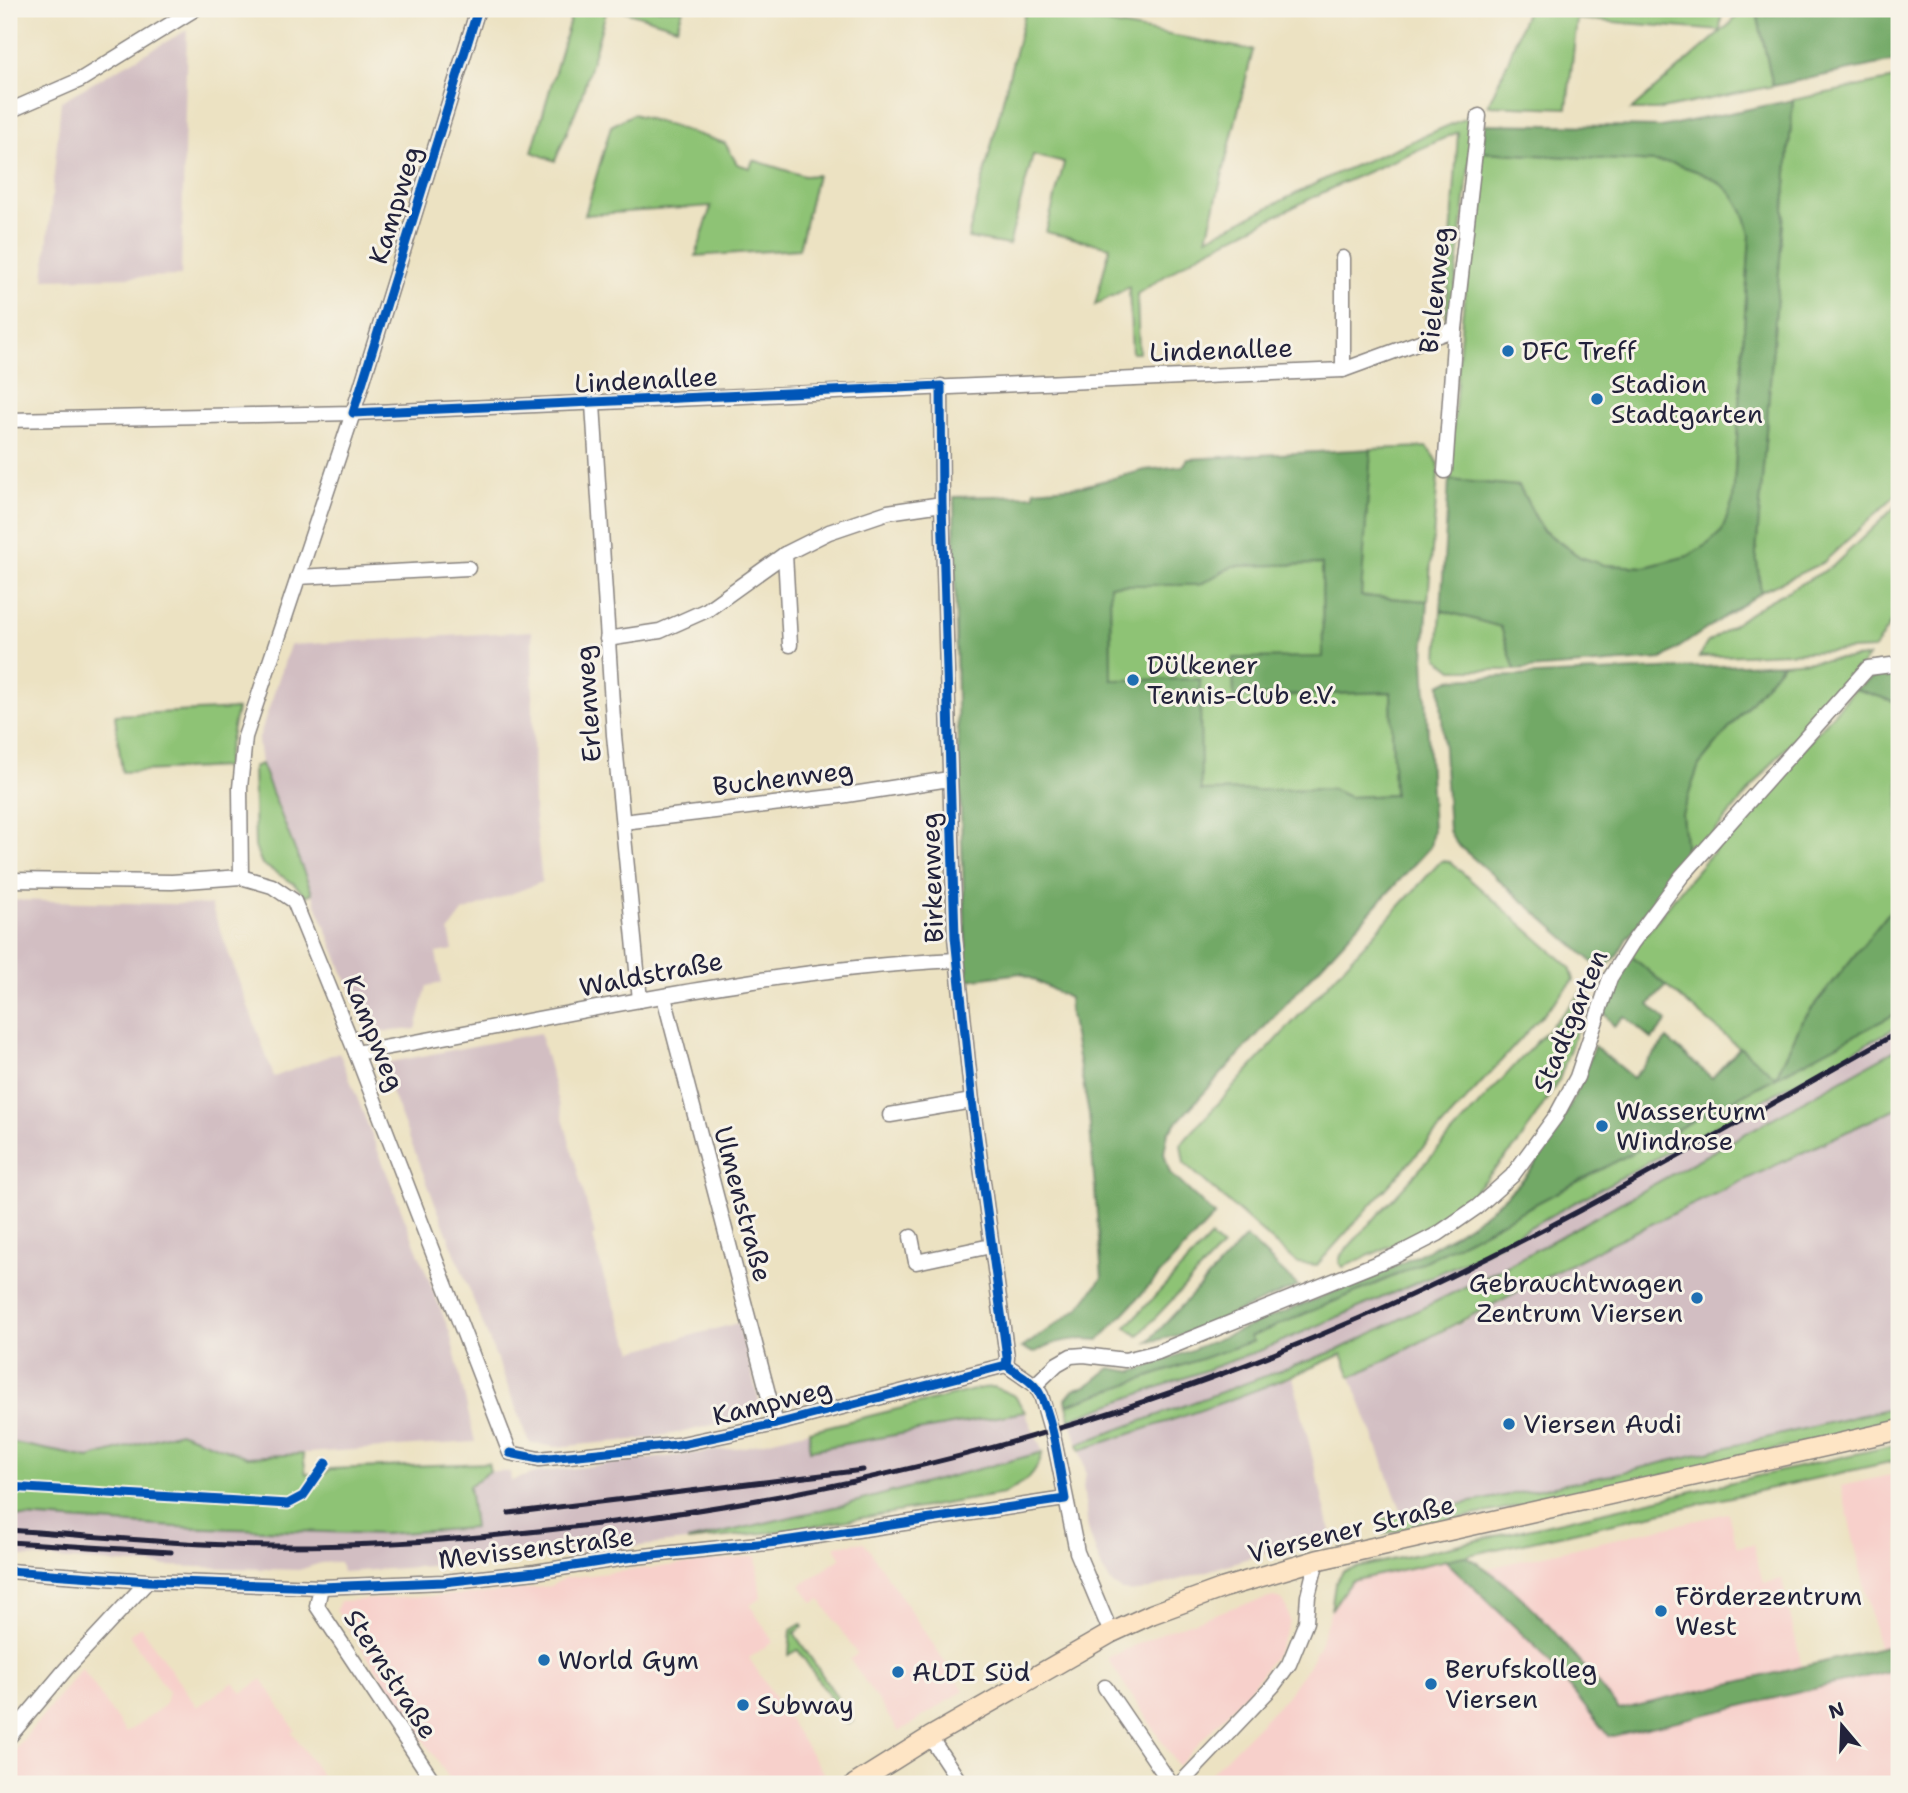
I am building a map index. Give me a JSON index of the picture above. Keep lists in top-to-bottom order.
{
  "streets": {
    "main road": ["Viersener Straße"],
    "street": [
      "Kampweg",
      "Bielenweg",
      "Lindenallee",
      "Erlenweg",
      "Buchenweg",
      "Birkenweg",
      "Waldstraße",
      "Stadtgarten",
      "Ulmenstraße",
      "Mevissenstraße",
      "Sternstraße"
    ]
  },
  "crossings": [
    ["Kampweg", "Lindenallee"],
    ["Kampweg", "Birkenweg"],
    ["Kampweg", "Waldstraße"],
    ["Kampweg", "Ulmenstraße"],
    ["Bielenweg", "Lindenallee"],
    ["Lindenallee", "Erlenweg"],
    ["Lindenallee", "Birkenweg"],
    ["Erlenweg", "Buchenweg"],
    ["Erlenweg", "Waldstraße"],
    ["Buchenweg", "Birkenweg"],
    ["Birkenweg", "Waldstraße"],
    ["Waldstraße", "Ulmenstraße"],
    ["Mevissenstraße", "Sternstraße"]
  ],
  "places": [
    "DFC Treff",
    "Stadion Stadtgarten",
    "Dülkener Tennis-Club e.V.",
    "Wasserturm Windrose",
    "Gebrauchtwagen Zentrum Viersen",
    "Viersen Audi",
    "Förderzentrum West",
    "World Gym",
    "ALDI Süd",
    "Berufskolleg Viersen",
    "Subway"
  ],
  "north": "top"
}
